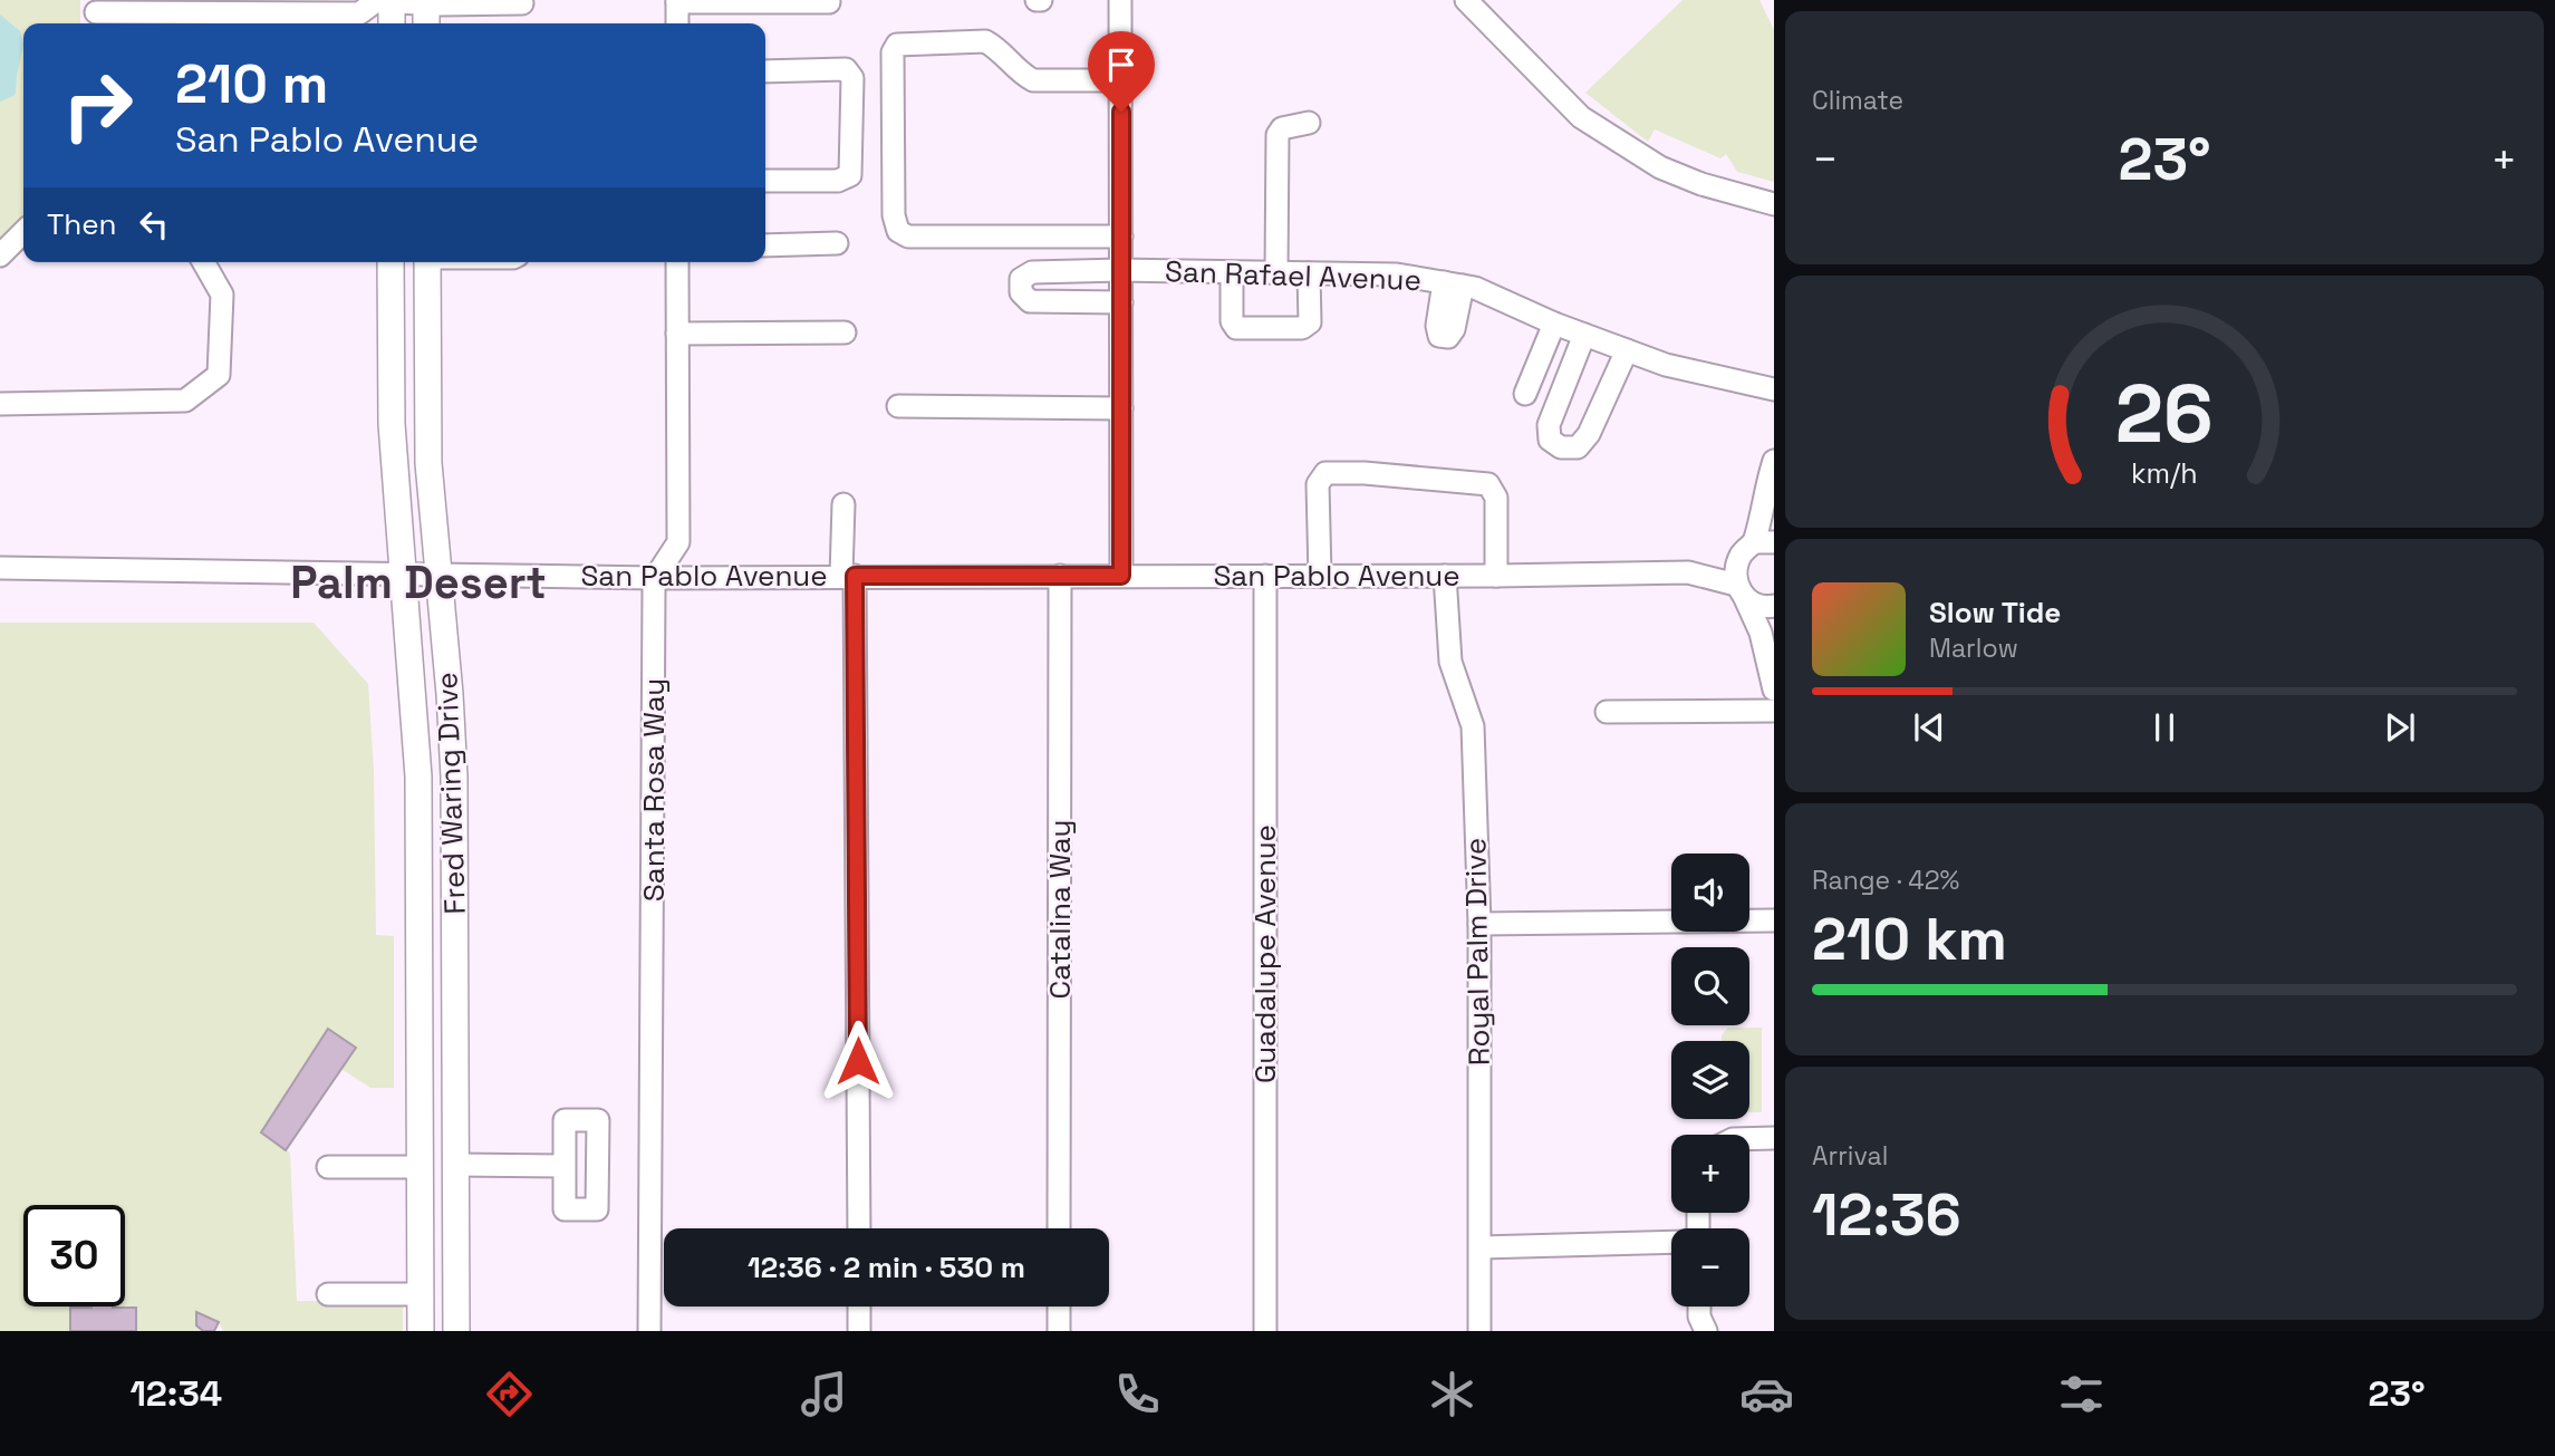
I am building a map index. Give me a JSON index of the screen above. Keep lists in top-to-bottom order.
{
  "streets": {
    "main road": ["Fred Waring Drive"],
    "street": [
      "San Rafael Avenue",
      "San Pablo Avenue",
      "Santa Rosa Way",
      "Catalina Way",
      "Royal Palm Drive",
      "Guadalupe Avenue"
    ]
  },
  "crossings": [
    ["San Pablo Avenue", "Santa Rosa Way"],
    ["San Pablo Avenue", "Fred Waring Drive"],
    ["San Pablo Avenue", "Catalina Way"],
    ["San Pablo Avenue", "Royal Palm Drive"],
    ["San Pablo Avenue", "Guadalupe Avenue"]
  ],
  "districts": ["Palm Desert"],
  "page": {
    "tile": [
      "Climate",
      ["Range · 42%", "210 km"],
      ["Arrival", "12:36"]
    ],
    "turn": ["210 m", "San Pablo Avenue"],
    "heat": ["−", "23°", "+"],
    "then": "Then",
    "song": ["Slow Tide", "Marlow"],
    "map_buttons": ["+", "−"],
    "limit": "30",
    "trip": "12:36 · 2 min · 530 m",
    "tabs": ["12:34", "23°"],
    "gauge": ["26", "km/h"]
  }
}
